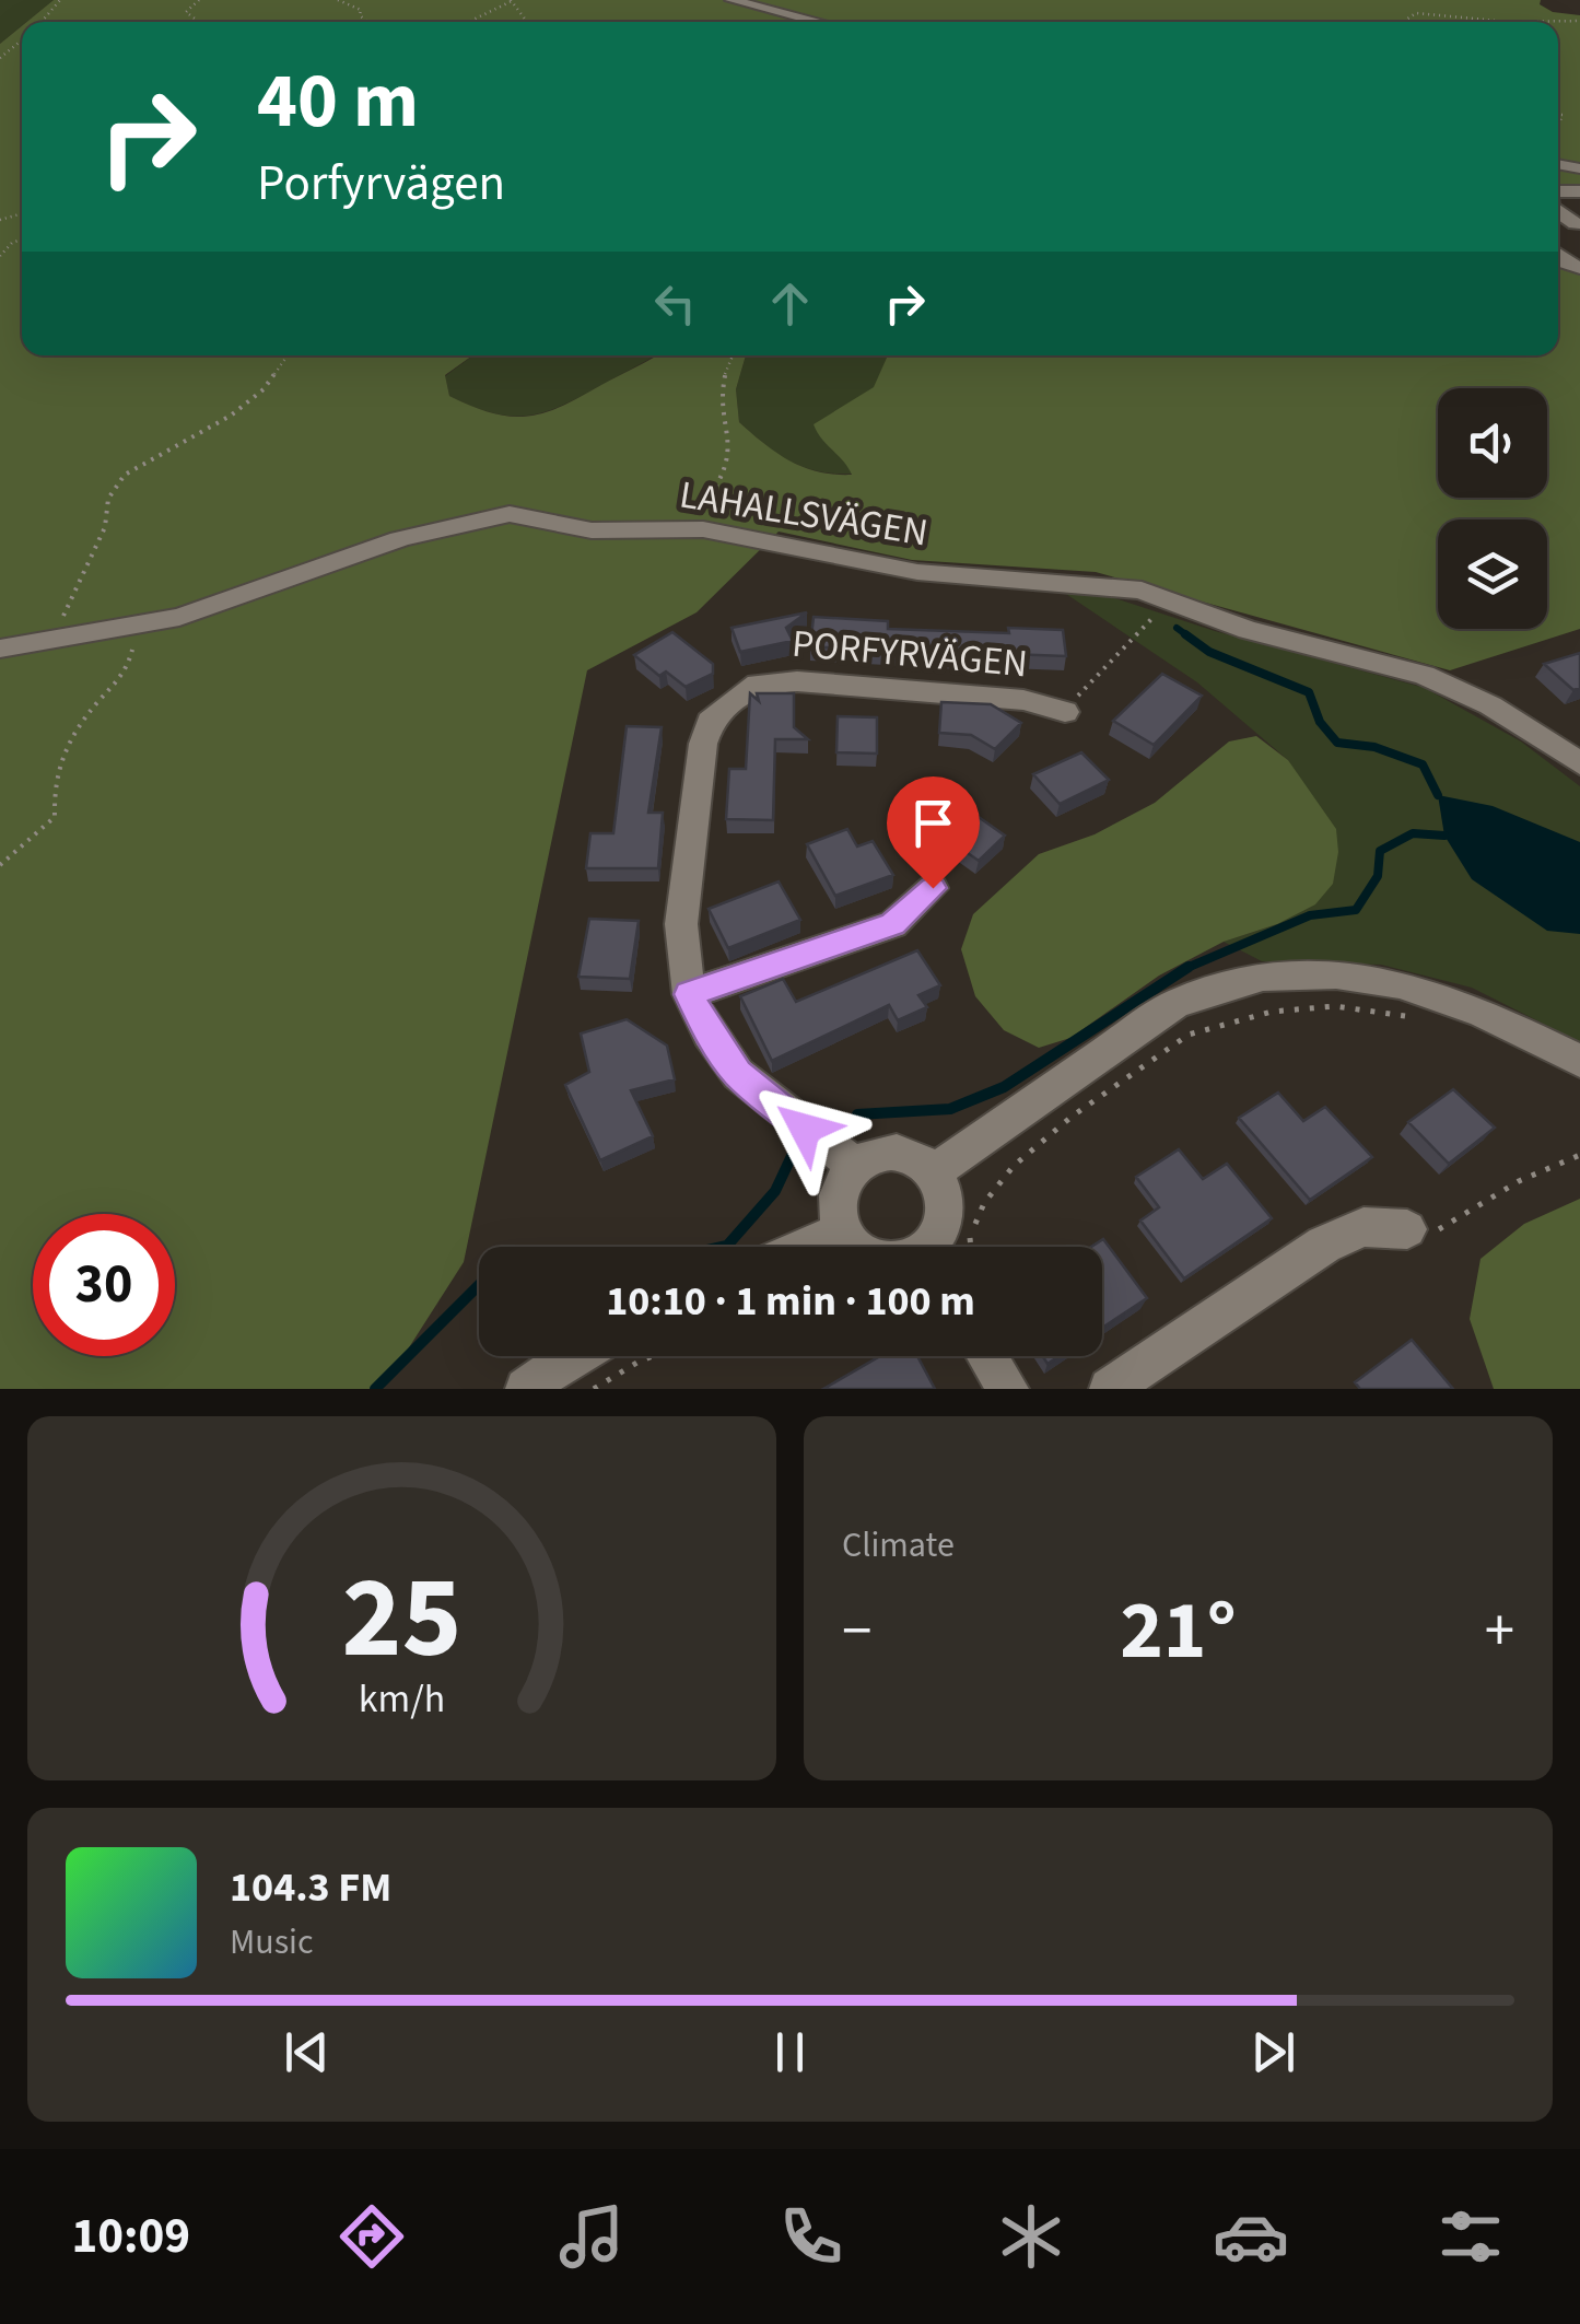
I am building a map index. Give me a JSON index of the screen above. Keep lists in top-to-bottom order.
{
  "streets": {
    "street": ["LAHALLSVÄGEN", "PORFYRVÄGEN"]
  },
  "page": {
    "turn": ["40 m", "Porfyrvägen"],
    "limit": "30",
    "trip": "10:10 · 1 min · 100 m",
    "tile": "Climate",
    "heat": ["−", "21°", "+"],
    "song": ["104.3 FM", "Music"],
    "tabs": "10:09",
    "gauge": ["25", "km/h"]
  }
}
